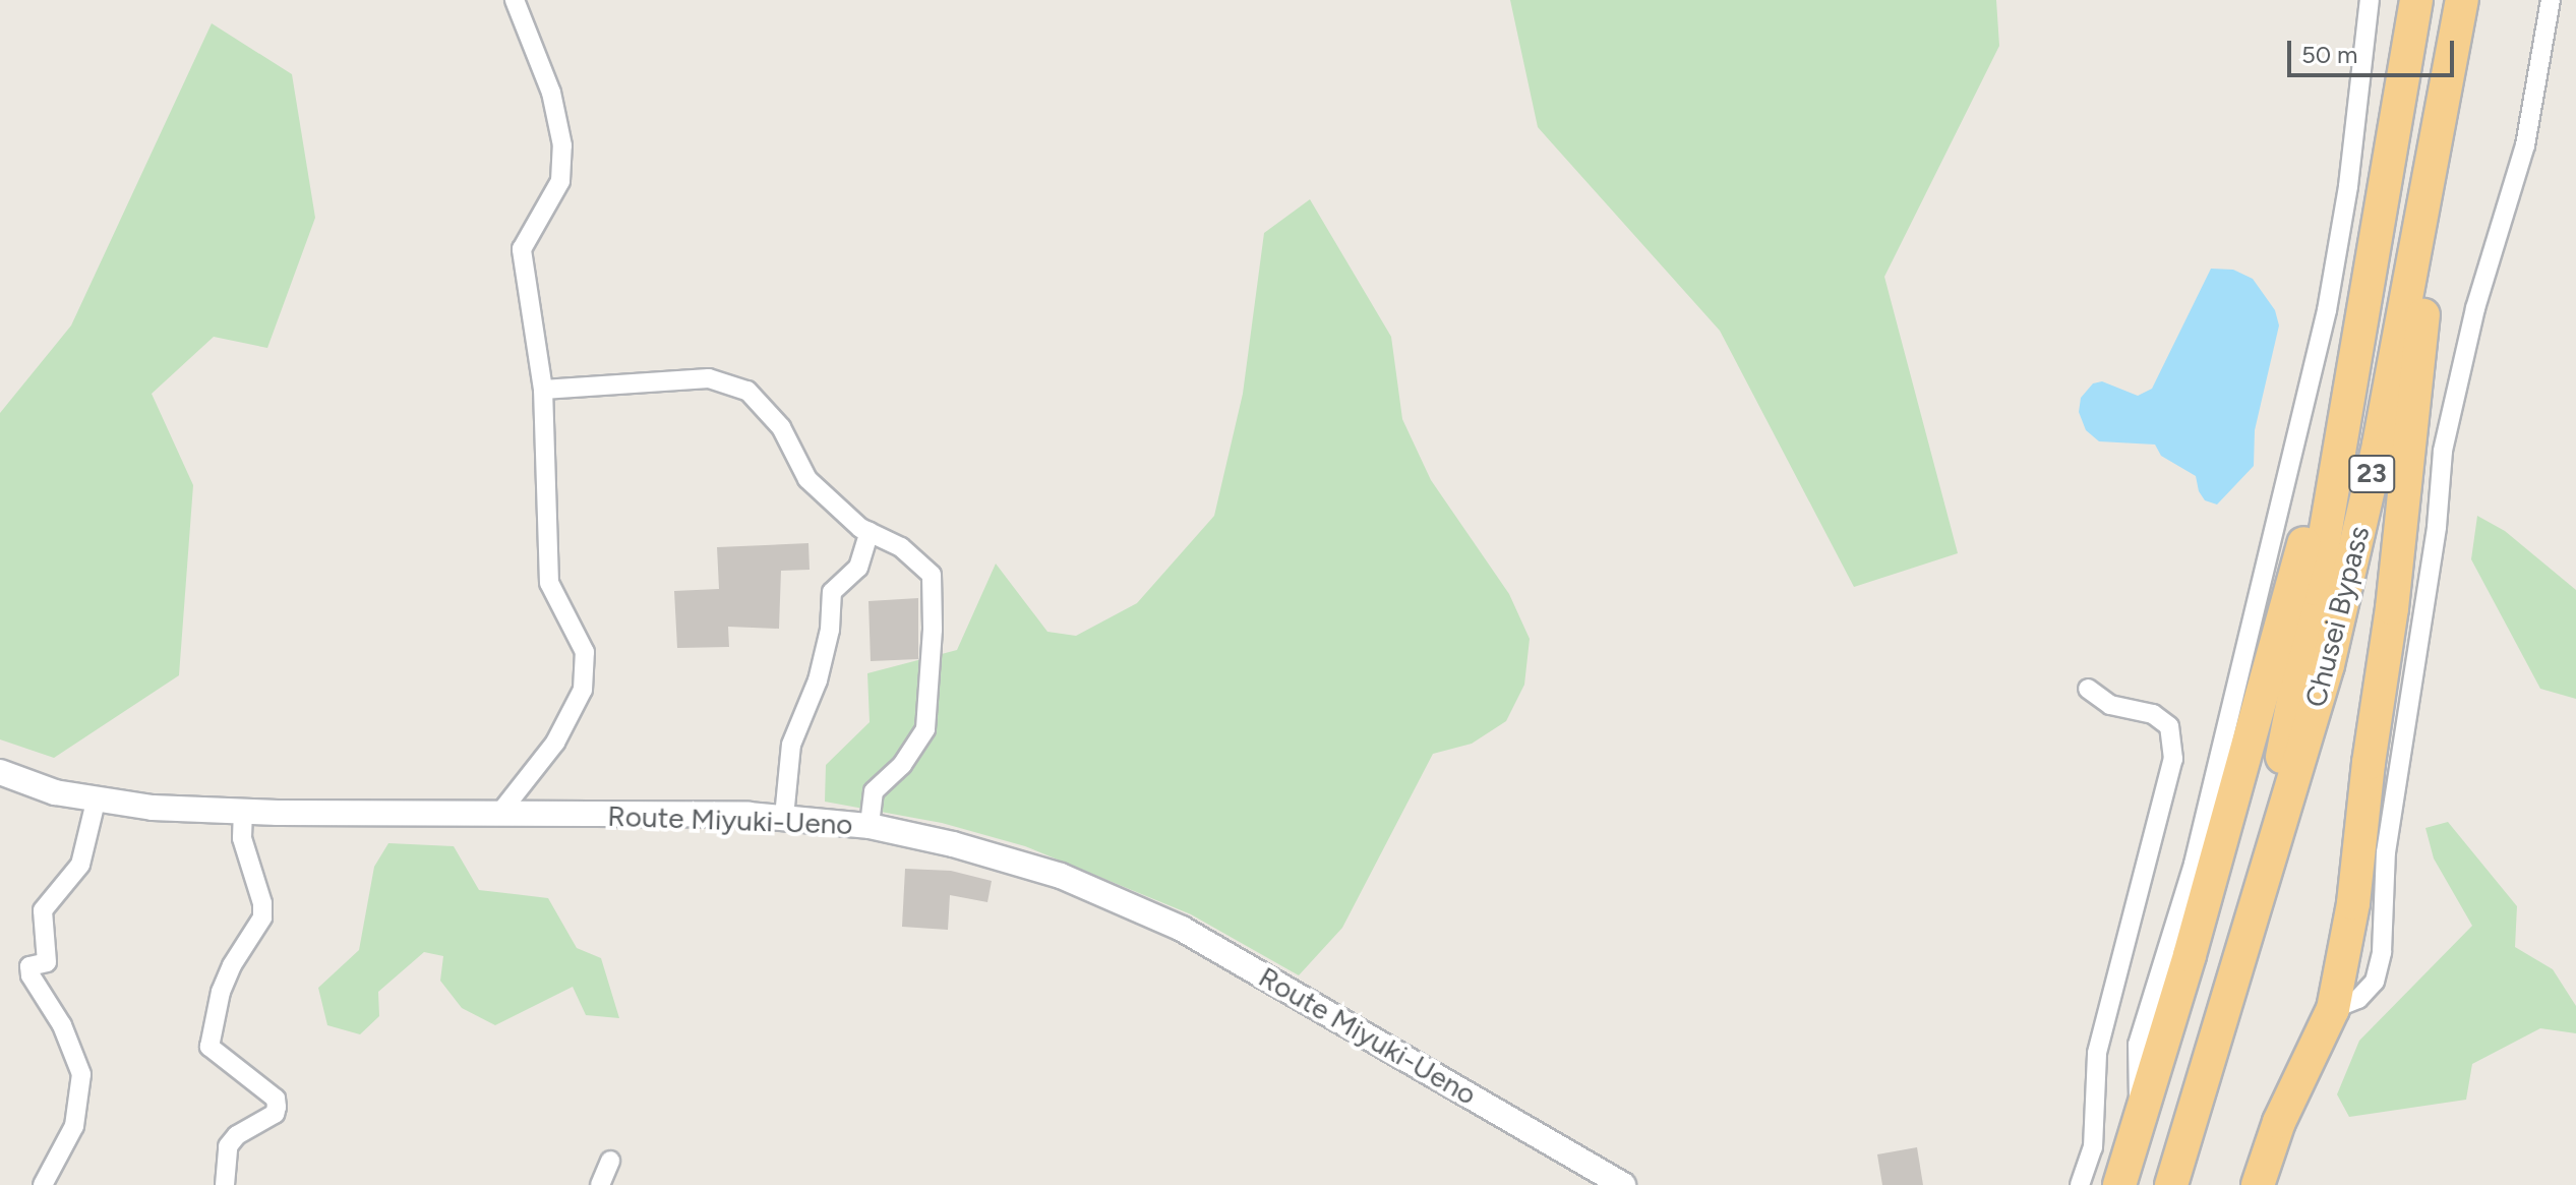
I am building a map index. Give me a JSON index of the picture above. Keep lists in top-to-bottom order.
{
  "streets": {
    "highway": ["23", "Chusei Bypass"],
    "main road": ["Route Miyuki-Ueno"]
  },
  "scale_bar": "50 m"
}
